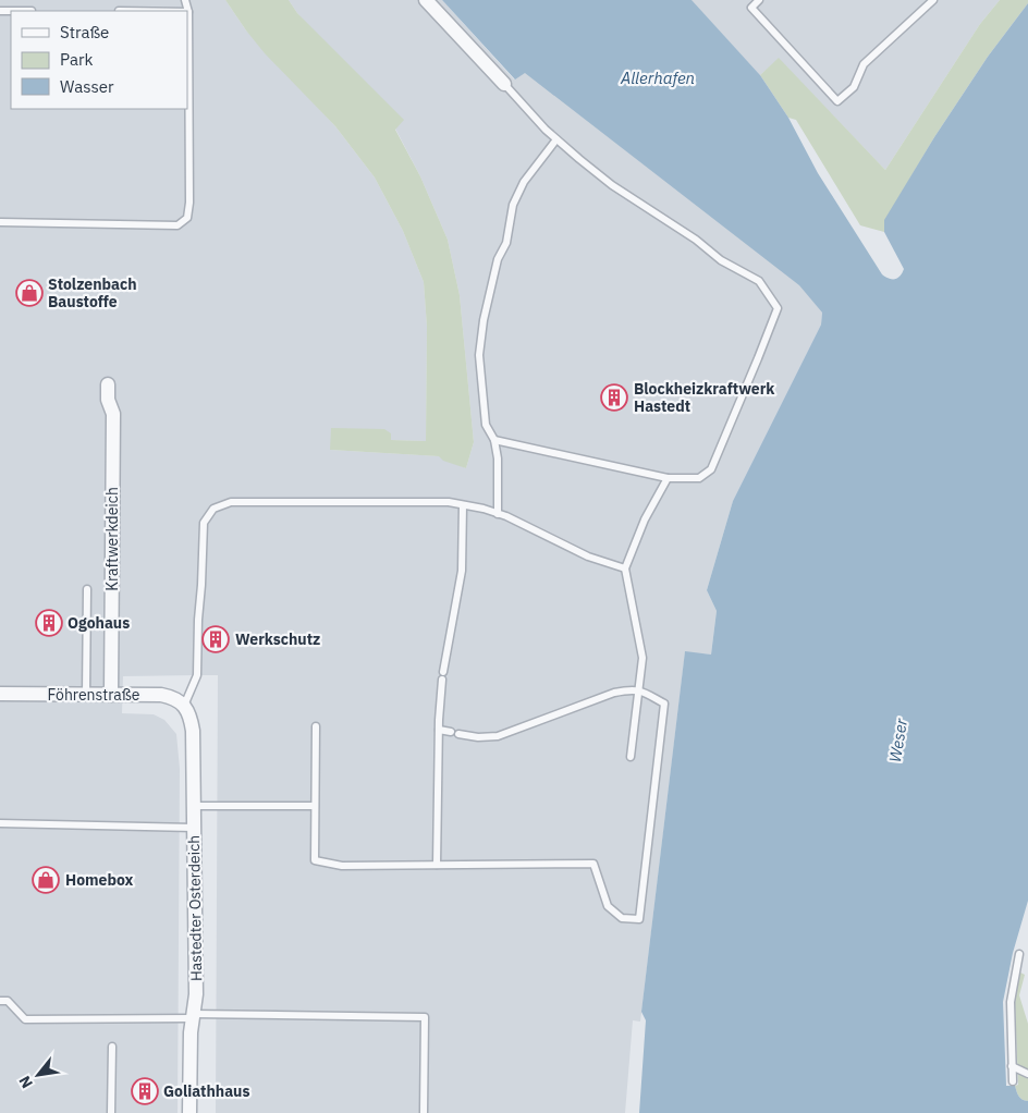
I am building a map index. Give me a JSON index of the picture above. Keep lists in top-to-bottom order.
{
  "streets": {
    "street": ["Kraftwerkdeich", "Föhrenstraße", "Hastedter Osterdeich"]
  },
  "crossings": [
    ["Kraftwerkdeich", "Föhrenstraße"],
    ["Föhrenstraße", "Hastedter Osterdeich"]
  ],
  "water": ["Allerhafen", "Weser"],
  "places": {
    "shop": ["Stolzenbach Baustoffe", "Homebox"],
    "building": [
      "Blockheizkraftwerk Hastedt",
      "Ogohaus",
      "Werkschutz",
      "Goliathhaus"
    ]
  },
  "legend": ["Straße", "Park", "Wasser"],
  "north": "bottom left"
}
